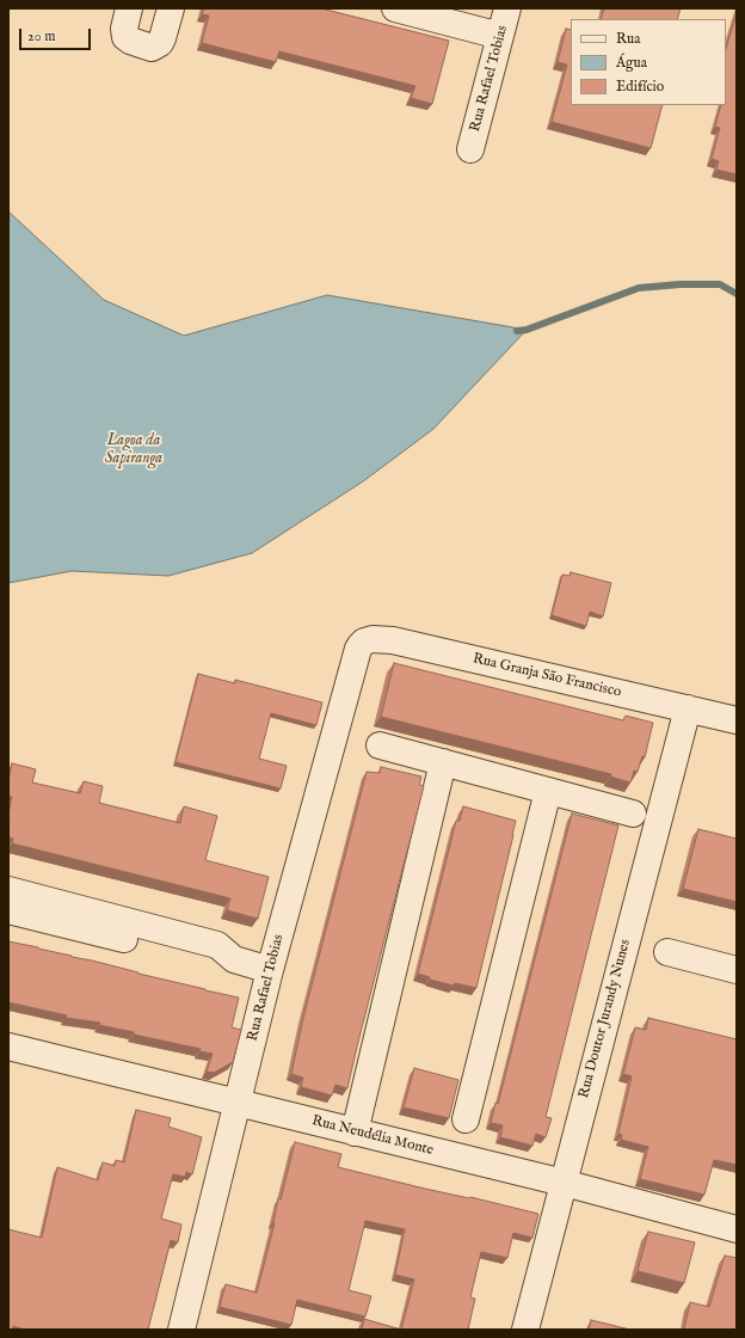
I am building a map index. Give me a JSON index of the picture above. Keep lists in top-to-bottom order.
{
  "streets": {
    "street": [
      "Rua Rafael Tobias",
      "Rua Granja São Francisco",
      "Rua Doutor Jurandy Nunes",
      "Rua Neudélia Monte"
    ]
  },
  "crossings": [
    ["Rua Rafael Tobias", "Rua Granja São Francisco"],
    ["Rua Rafael Tobias", "Rua Neudélia Monte"],
    ["Rua Granja São Francisco", "Rua Doutor Jurandy Nunes"],
    ["Rua Doutor Jurandy Nunes", "Rua Neudélia Monte"]
  ],
  "water": ["Lagoa da Sapiranga"],
  "legend": ["Rua", "Água", "Edifício"],
  "scale_bar": "20 m"
}
